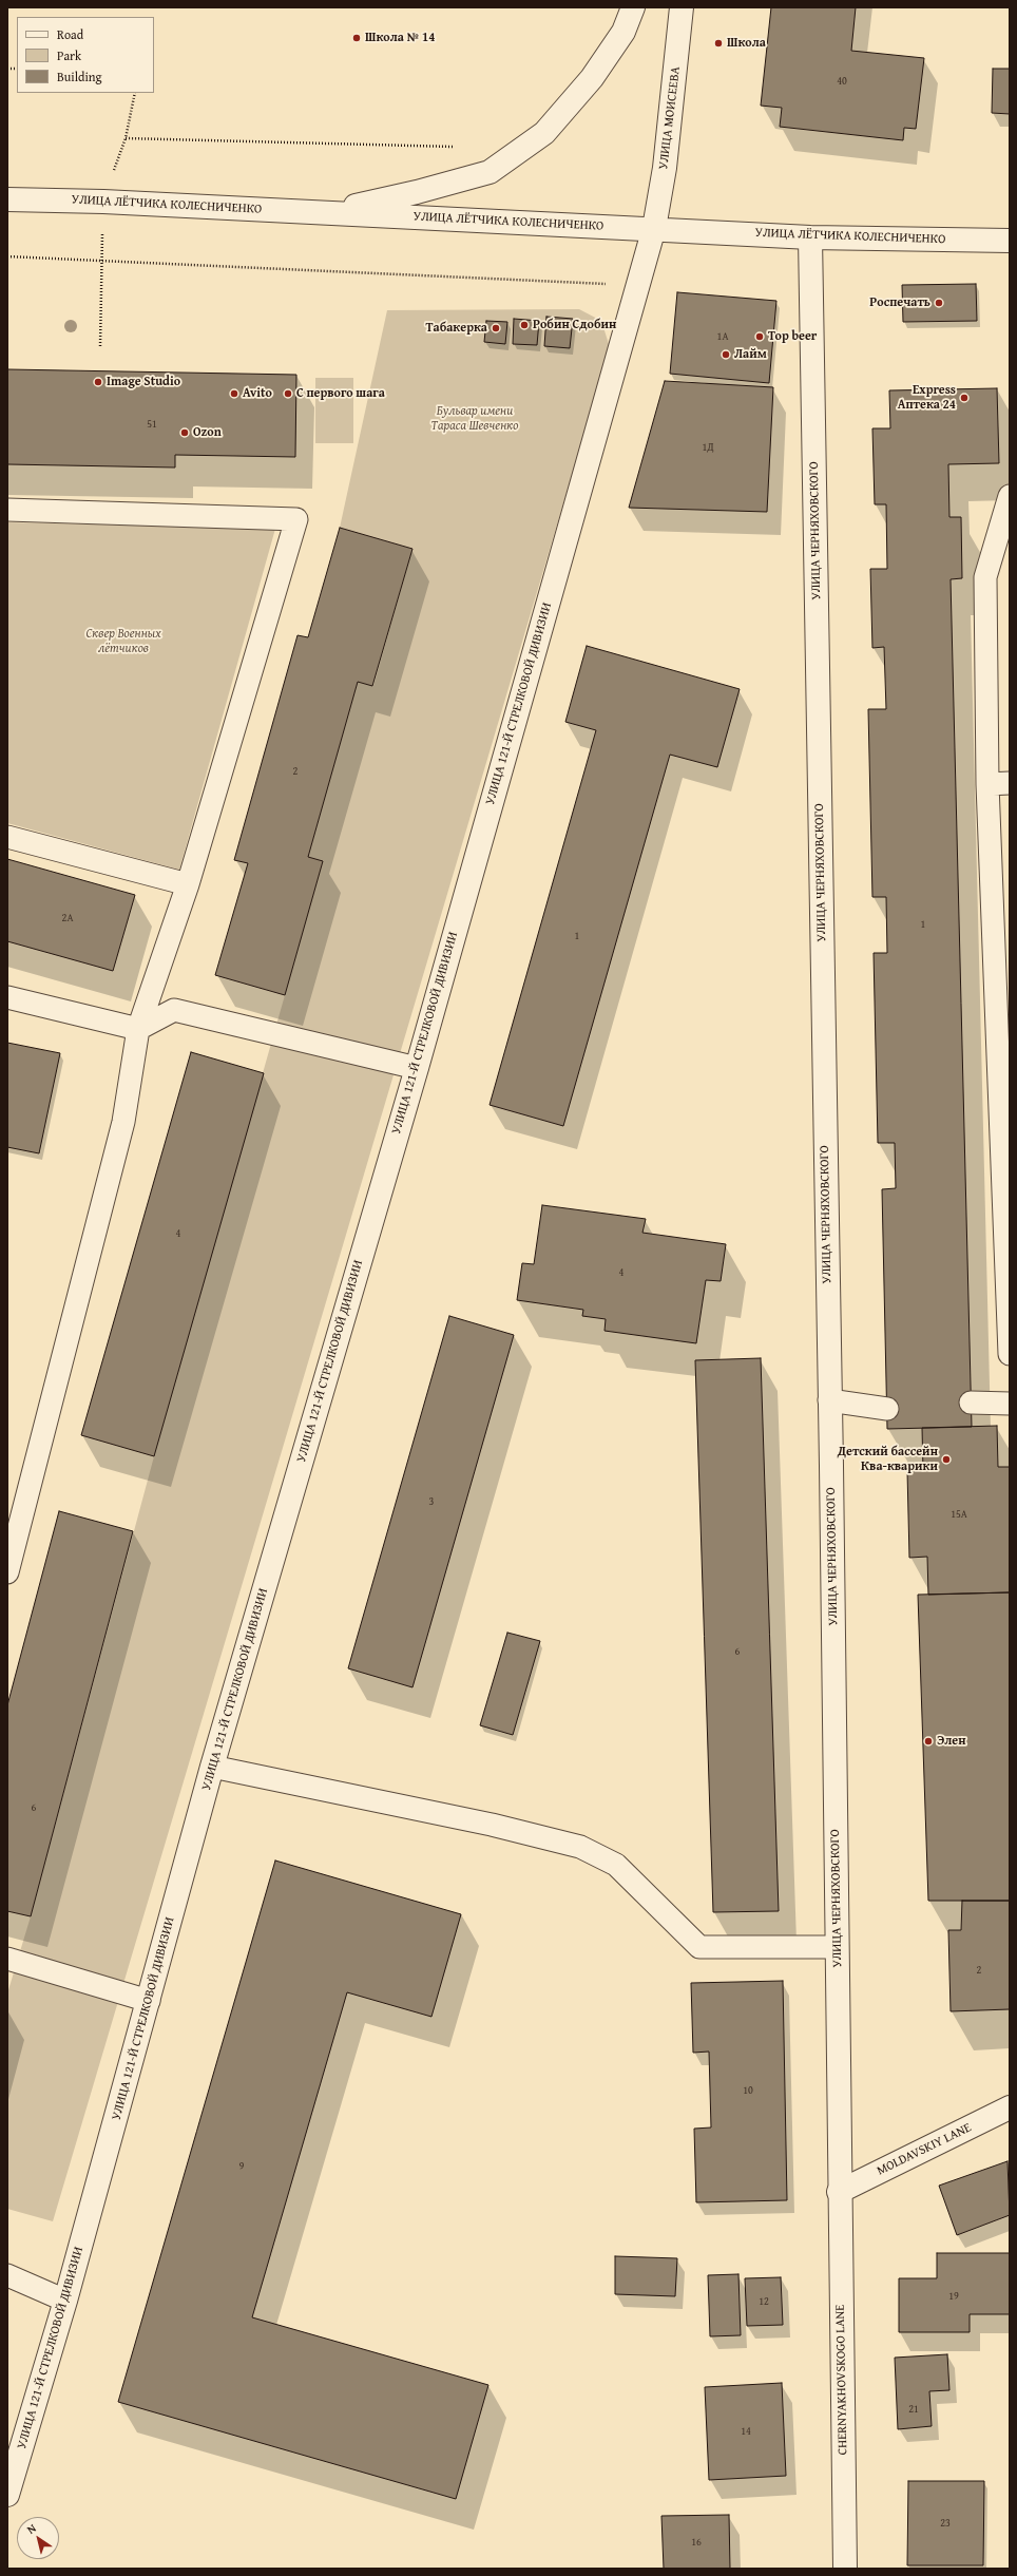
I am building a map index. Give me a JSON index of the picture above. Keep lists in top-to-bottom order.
{
  "streets": {
    "street": [
      "УЛИЦА МОИСЕЕВА",
      "УЛИЦА ЛЁТЧИКА КОЛЕСНИЧЕНКО",
      "УЛИЦА ЧЕРНЯХОВСКОГО",
      "УЛИЦА 121-Й СТРЕЛКОВОЙ ДИВИЗИИ",
      "MOLDAVSKIY LANE",
      "CHERNYAKHOVSKOGO LANE"
    ]
  },
  "crossings": [
    ["УЛИЦА МОИСЕЕВА", "УЛИЦА ЛЁТЧИКА КОЛЕСНИЧЕНКО"],
    ["УЛИЦА МОИСЕЕВА", "УЛИЦА 121-Й СТРЕЛКОВОЙ ДИВИЗИИ"],
    ["УЛИЦА ЛЁТЧИКА КОЛЕСНИЧЕНКО", "УЛИЦА ЧЕРНЯХОВСКОГО"],
    ["УЛИЦА ЛЁТЧИКА КОЛЕСНИЧЕНКО", "УЛИЦА 121-Й СТРЕЛКОВОЙ ДИВИЗИИ"],
    ["УЛИЦА ЧЕРНЯХОВСКОГО", "MOLDAVSKIY LANE"],
    ["УЛИЦА ЧЕРНЯХОВСКОГО", "CHERNYAKHOVSKOGO LANE"],
    ["MOLDAVSKIY LANE", "CHERNYAKHOVSKOGO LANE"]
  ],
  "parks": ["Бульвар имени Тараса Шевченко", "Сквер Военных лётчиков"],
  "places": [
    "Школа № 14",
    "Школа",
    "Роспечать",
    "Робин Сдобин",
    "Табакерка",
    "Top beer",
    "Лайм",
    "Image Studio",
    "Avito",
    "С первого шага",
    "Express Аптека 24",
    "Ozon",
    "Детский бассейн Ква-кварики",
    "Элен"
  ],
  "house_numbers": [
    "40",
    "1А",
    "51",
    "1Д",
    "2",
    "2А",
    "1",
    "1",
    "4",
    "4",
    "3",
    "15А",
    "6",
    "6",
    "2",
    "10",
    "9",
    "19",
    "12",
    "21",
    "14",
    "23",
    "16"
  ],
  "legend": ["Road", "Park", "Building"],
  "north": "top left"
}
